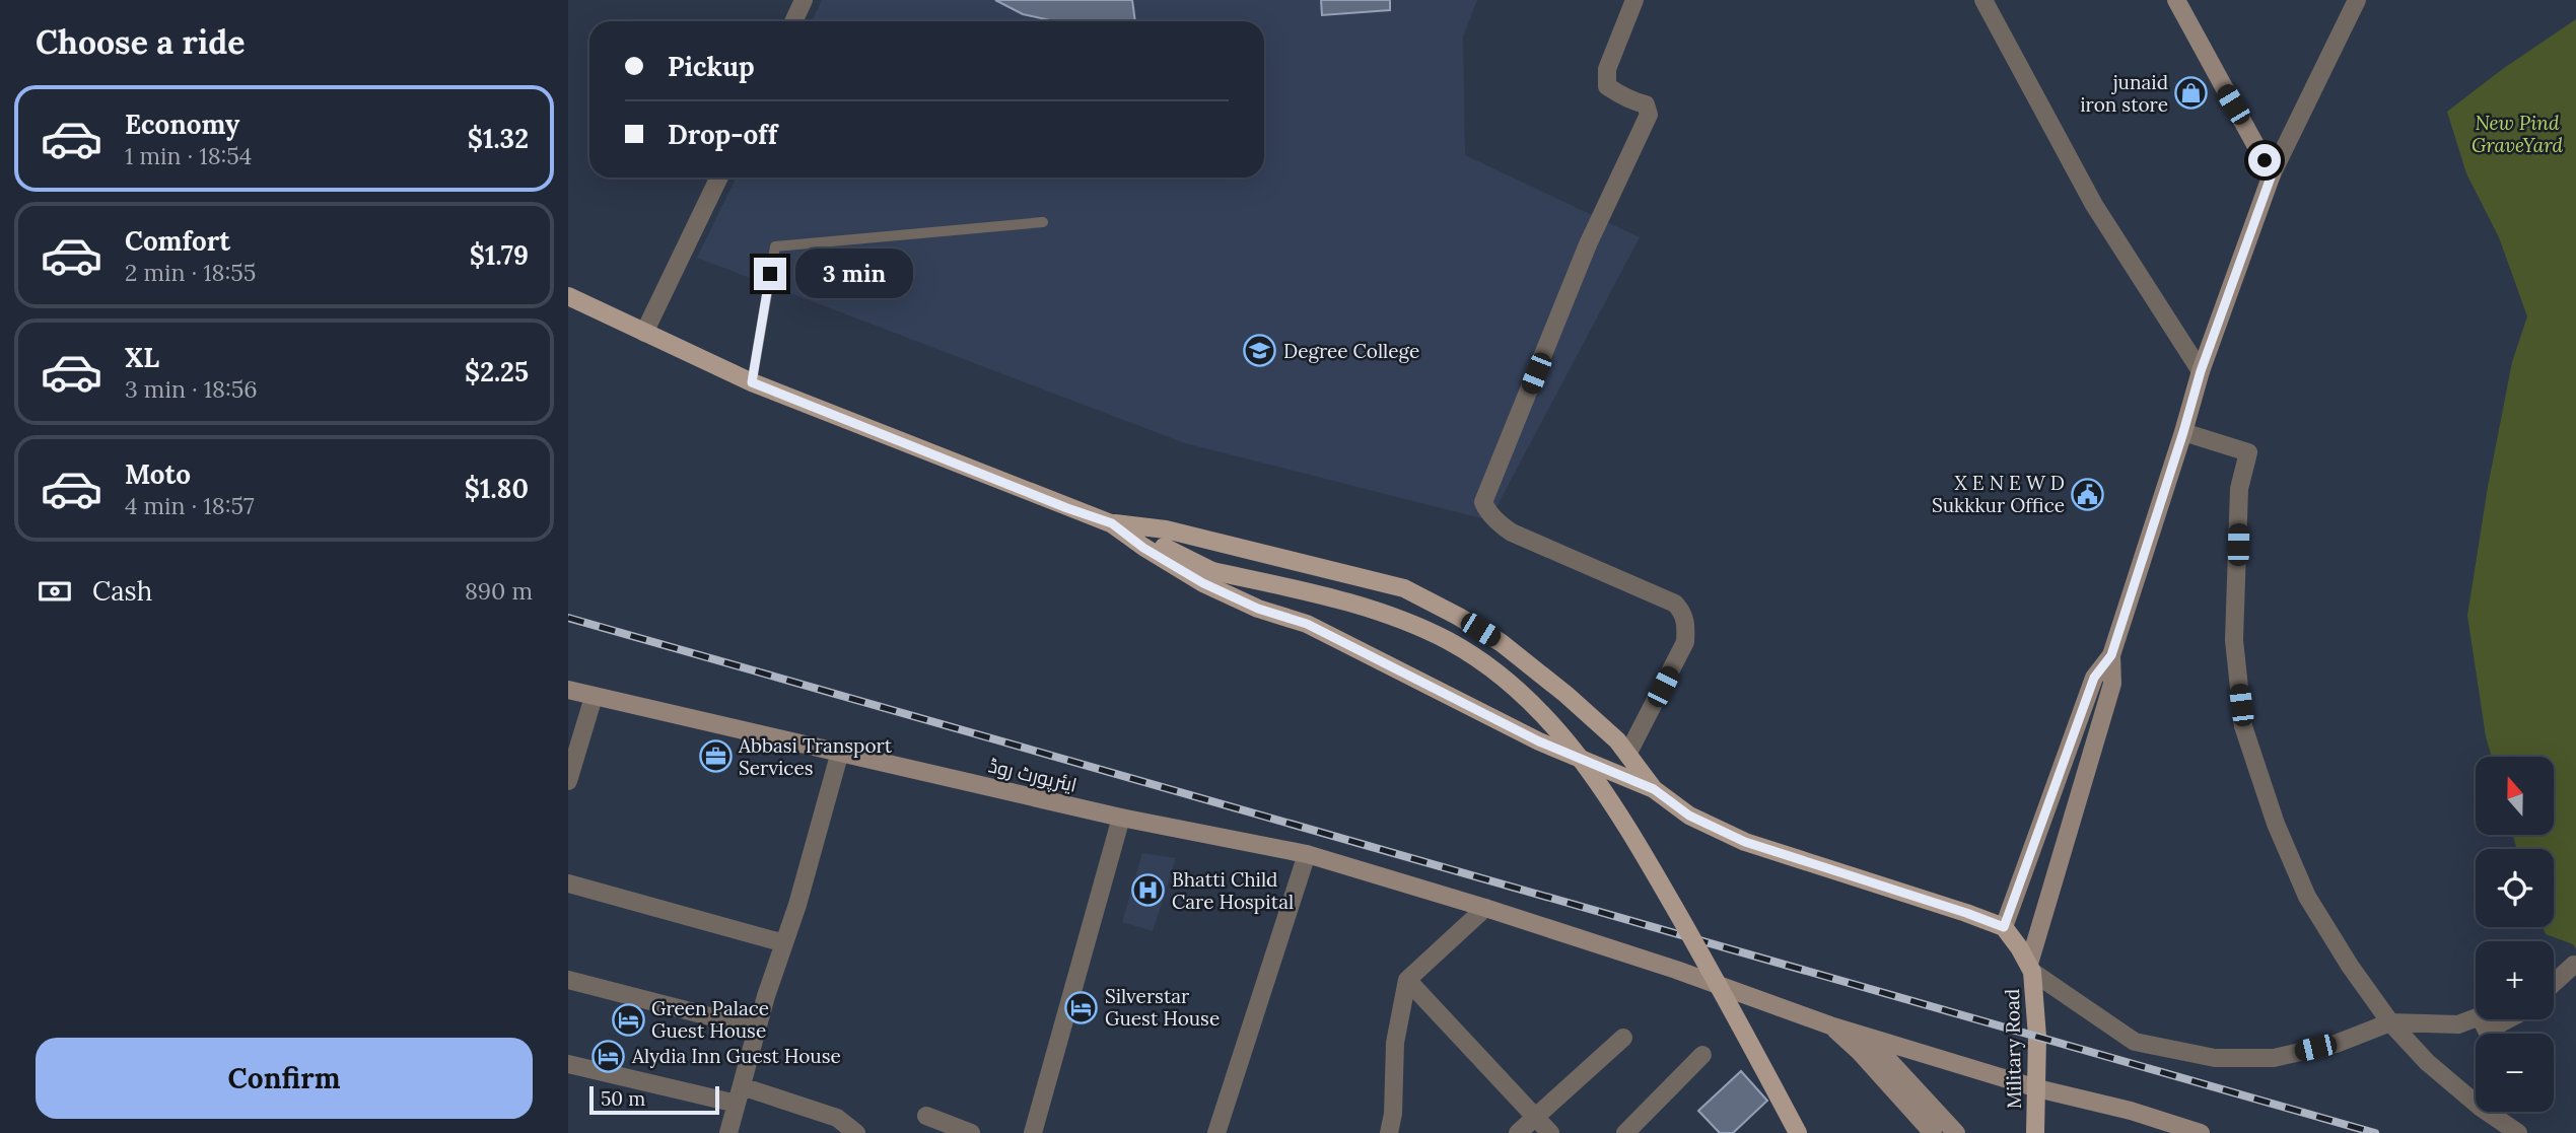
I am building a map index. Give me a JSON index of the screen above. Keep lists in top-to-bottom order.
{
  "streets": {
    "main road": ["ایئرپورٹ روڈ", "Military Road"]
  },
  "crossings": [
    ["ایئرپورٹ روڈ", "Military Road"]
  ],
  "parks": ["New Pind GraveYard"],
  "places": {
    "shop": ["junaid iron store"],
    "school or university": ["Degree College"],
    "public building": ["X E N E W D Sukkkur Office"],
    "office": ["Abbasi Transport Services"],
    "hospital": ["Bhatti Child Care Hospital"],
    "hotel": ["Silverstar Guest House", "Green Palace Guest House", "Alydia Inn Guest House"]
  },
  "scale_bar": "50 m",
  "north": "top",
  "page": {
    "heading": "Choose a ride",
    "banner": ["Pickup", "Drop-off"],
    "list": [
      {
        "name": "Economy",
        "note": "1 min · 18:54",
        "value": "$1.32"
      },
      {
        "name": "Comfort",
        "note": "2 min · 18:55",
        "value": "$1.79"
      },
      {
        "name": "XL",
        "note": "3 min · 18:56",
        "value": "$2.25"
      },
      {
        "name": "Moto",
        "note": "4 min · 18:57",
        "value": "$1.80"
      }
    ],
    "bubble": "3 min",
    "pay": ["Cash", "890 m"],
    "map_buttons": ["+", "−"],
    "buttons": "Confirm",
    "scale": "50 m"
  }
}
